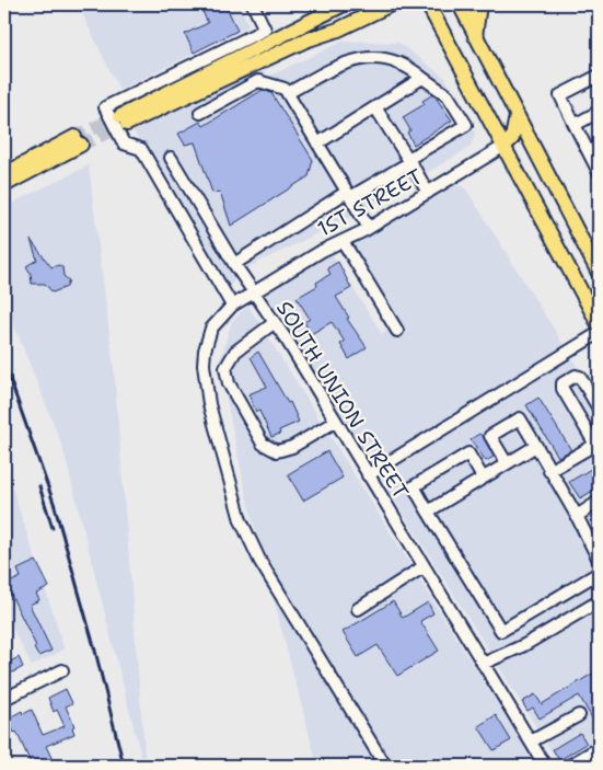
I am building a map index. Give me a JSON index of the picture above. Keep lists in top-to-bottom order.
{
  "streets": {
    "street": ["1ST STREET", "SOUTH UNION STREET"]
  },
  "crossings": [
    ["1ST STREET", "SOUTH UNION STREET"]
  ]
}
